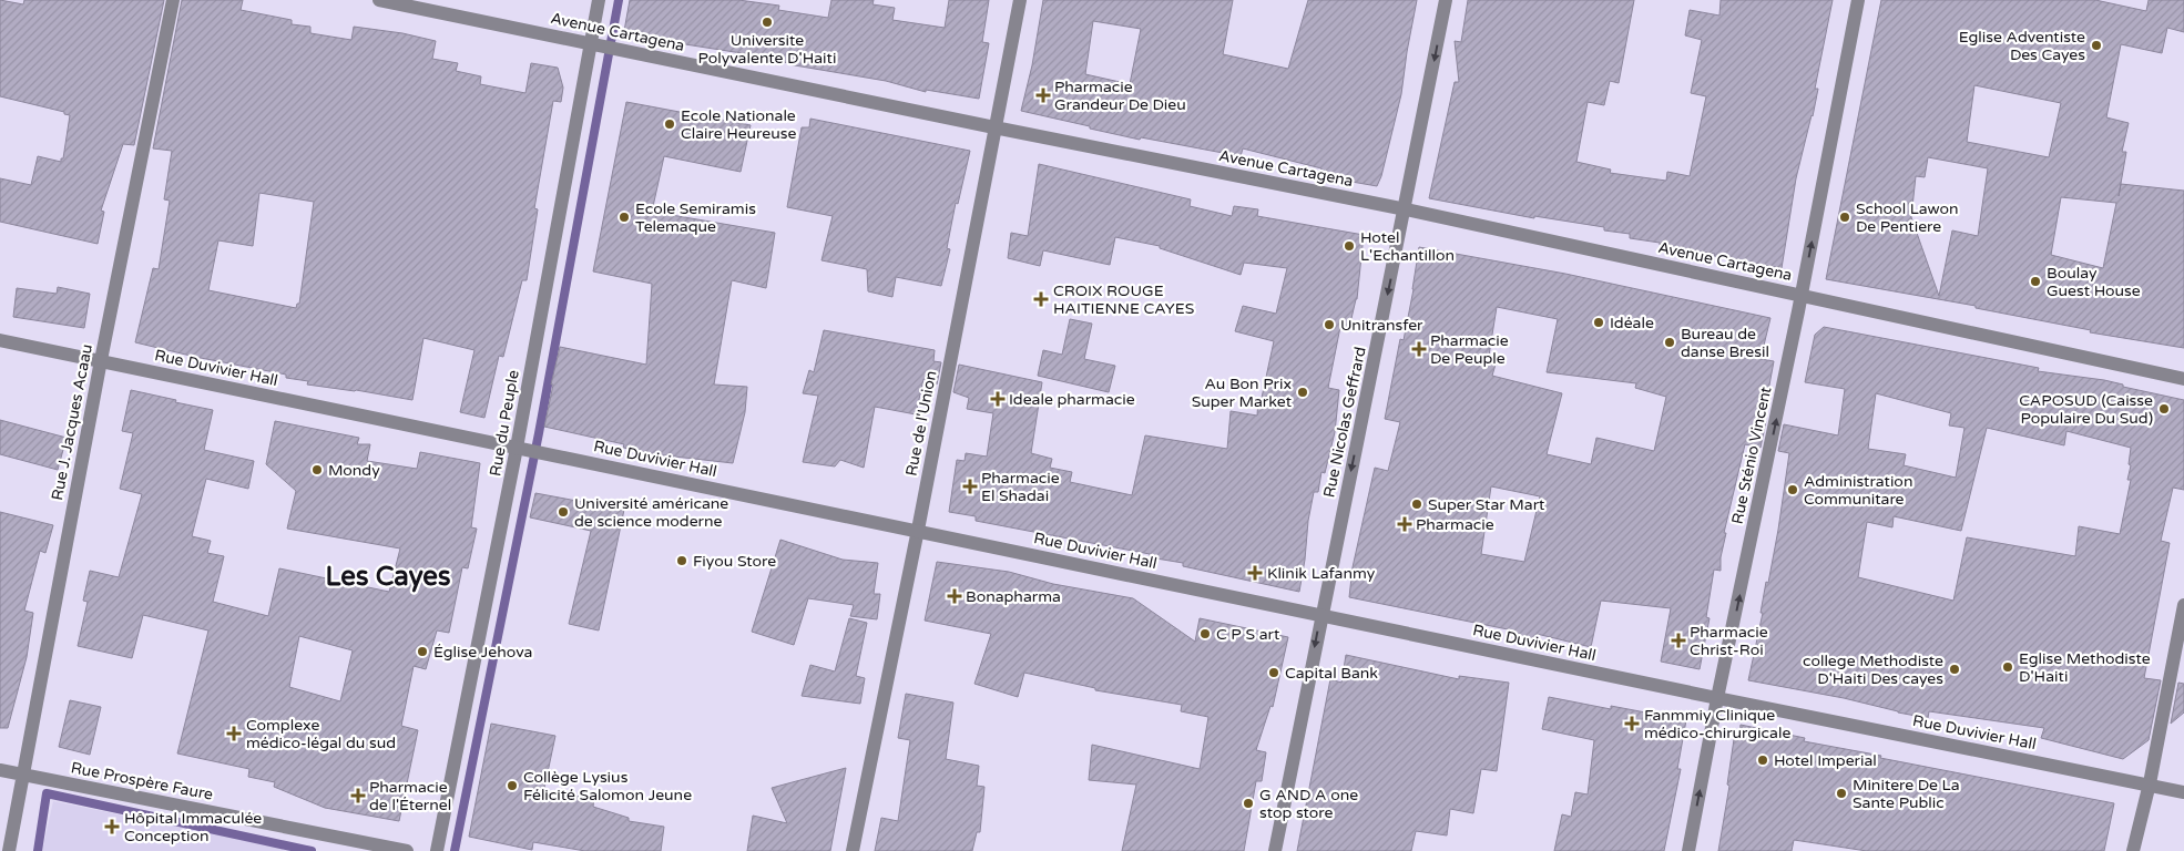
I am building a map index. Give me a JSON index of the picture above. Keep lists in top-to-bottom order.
{
  "streets": {
    "street": [
      "Avenue Cartagena",
      "Rue Duvivier Hall",
      "Rue J. Jacques Acaau",
      "Rue Nicolas Geffrard",
      "Rue du Peuple",
      "Rue de l'Union",
      "Rue Sténio Vincent",
      "Rue Prospère Faure"
    ]
  },
  "crossings": [
    ["Avenue Cartagena", "Rue Nicolas Geffrard"],
    ["Avenue Cartagena", "Rue du Peuple"],
    ["Avenue Cartagena", "Rue de l'Union"],
    ["Avenue Cartagena", "Rue Sténio Vincent"],
    ["Rue Duvivier Hall", "Rue J. Jacques Acaau"],
    ["Rue Duvivier Hall", "Rue Nicolas Geffrard"],
    ["Rue Duvivier Hall", "Rue du Peuple"],
    ["Rue Duvivier Hall", "Rue de l'Union"],
    ["Rue Duvivier Hall", "Rue Sténio Vincent"],
    ["Rue J. Jacques Acaau", "Rue Prospère Faure"]
  ],
  "one_way": ["Rue Nicolas Geffrard", "Rue Sténio Vincent"],
  "districts": ["Les Cayes"],
  "places": {
    "other": [
      "Universite Polyvalente D'Haiti",
      "Eglise Adventiste Des Cayes",
      "Ecole Nationale Claire Heureuse",
      "Ecole Semiramis Telemaque",
      "School Lawon De Pentiere",
      "Hotel L'Echantillon",
      "Boulay Guest House",
      "Idéale",
      "Unitransfer",
      "Bureau de danse Bresil",
      "Au Bon Prix Super Market",
      "CAPOSUD (Caisse Populaire Du Sud)",
      "Mondy",
      "Administration Communitare",
      "Super Star Mart",
      "Université américane de science moderne",
      "Fiyou Store",
      "C P S art",
      "Église Jehova",
      "Eglise Methodiste D'Haiti",
      "college Methodiste D'Haiti Des cayes",
      "Capital Bank",
      "Hotel Imperial",
      "Collège Lysius Félicité Salomon Jeune",
      "Minitere De La Sante Public",
      "G AND A one stop store"
    ],
    "health": [
      "Pharmacie Grandeur De Dieu",
      "CROIX ROUGE HAITIENNE CAYES",
      "Pharmacie De Peuple",
      "Ideale pharmacie",
      "Pharmacie El Shadai",
      "Pharmacie",
      "Klinik Lafanmy",
      "Bonapharma",
      "Pharmacie Christ-Roi",
      "Fanmmiy Clinique médico-chirurgicale",
      "Complexe médico-légal du sud",
      "Pharmacie de l'Éternel",
      "Hôpital Immaculée Conception"
    ]
  }
}
